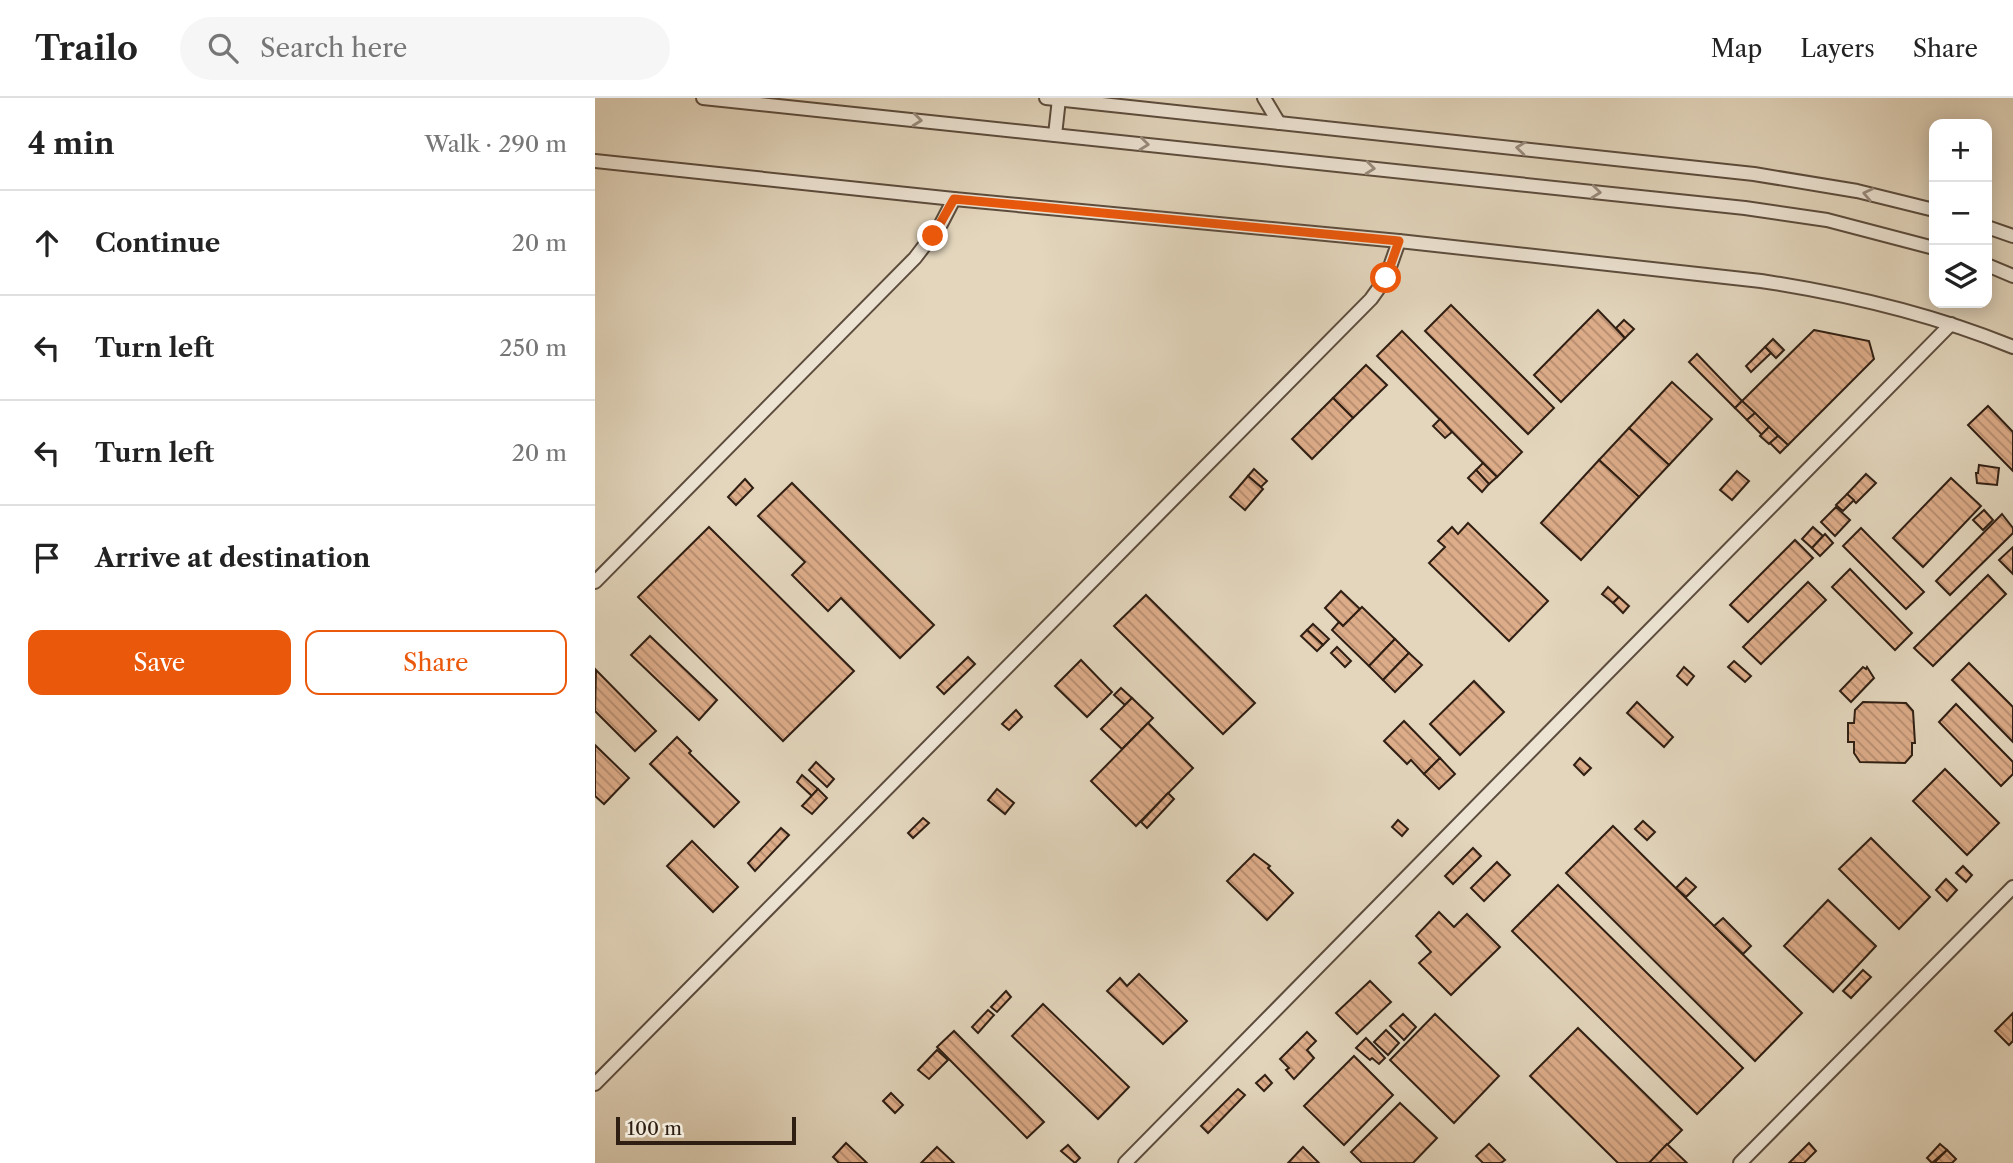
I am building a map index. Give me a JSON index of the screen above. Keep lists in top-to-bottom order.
{
  "scale_bar": "100 m",
  "page": {
    "header": "Trailo",
    "search": "Search here",
    "nav": ["Map", "Layers", "Share"],
    "heading": ["4 min", "Walk · 290 m"],
    "map_buttons": ["+", "−"],
    "list": [
      ["Continue", "20 m"],
      ["Turn left", "250 m"],
      ["Turn left", "20 m"],
      "Arrive at destination"
    ],
    "buttons": ["Save", "Share"],
    "scale": "100 m"
  }
}
